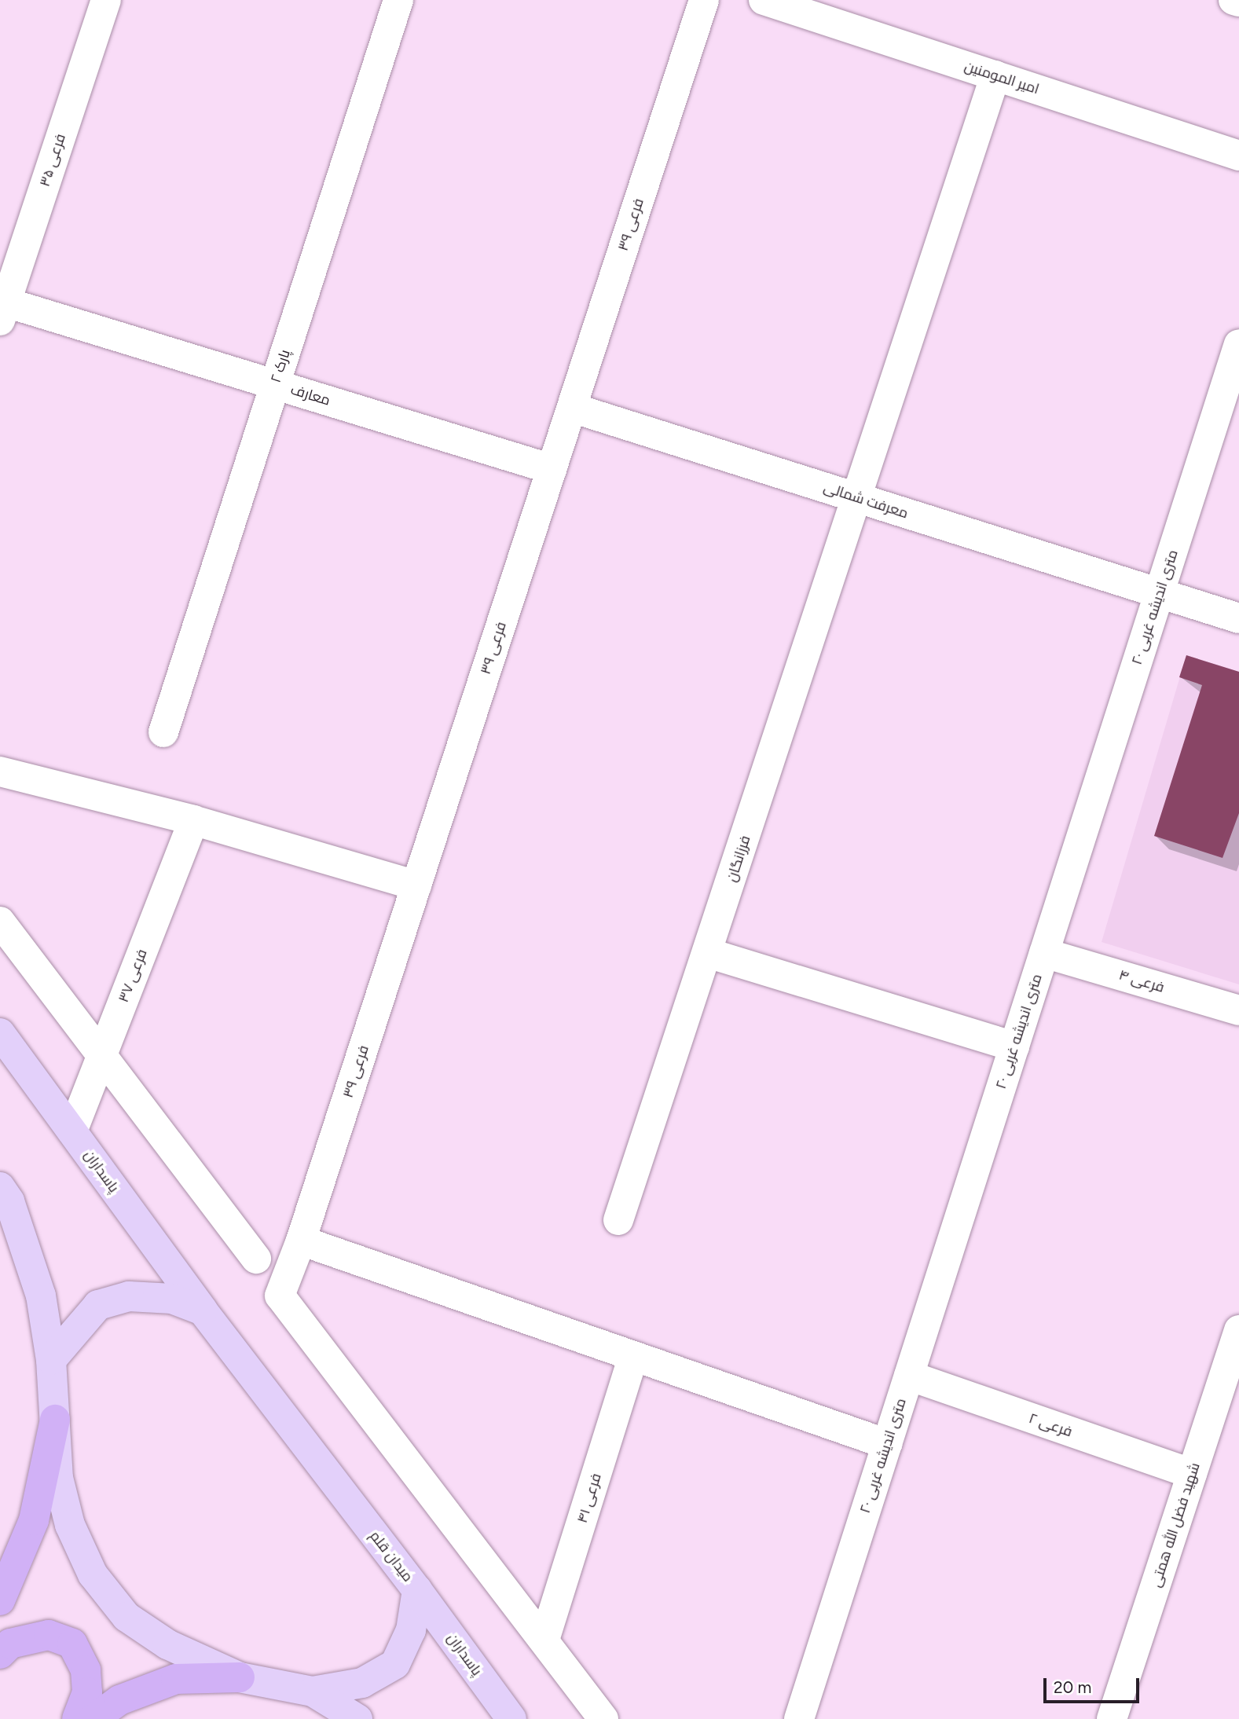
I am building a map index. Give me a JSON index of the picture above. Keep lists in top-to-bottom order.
{
  "streets": {
    "main road": ["پاسداران", "میدان قلم"],
    "street": [
      "امیر المومنین",
      "فرعی ۳۵",
      "فرعی ۳۹",
      "پارک ۲",
      "معارف",
      "معرفت شمالی",
      "۲۰ متری اندیشه غربی",
      "فرزانگان",
      "فرعی ۳۷",
      "فرعی ۴",
      "فرعی ۲",
      "فرعی ۴۱",
      "شهید فضل الله همتی"
    ]
  },
  "crossings": [
    ["امیر المومنین", "فرزانگان"],
    ["فرعی ۳۵", "معارف"],
    ["فرعی ۳۹", "معارف"],
    ["فرعی ۳۹", "معرفت شمالی"],
    ["فرعی ۳۹", "فرعی ۴۱"],
    ["پارک ۲", "معارف"],
    ["معرفت شمالی", "۲۰ متری اندیشه غربی"],
    ["معرفت شمالی", "فرزانگان"],
    ["۲۰ متری اندیشه غربی", "فرعی ۴"],
    ["۲۰ متری اندیشه غربی", "فرعی ۲"],
    ["فرعی ۳۷", "پاسداران"],
    ["پاسداران", "میدان قلم"],
    ["فرعی ۲", "شهید فضل الله همتی"]
  ],
  "scale_bar": "20 m"
}
